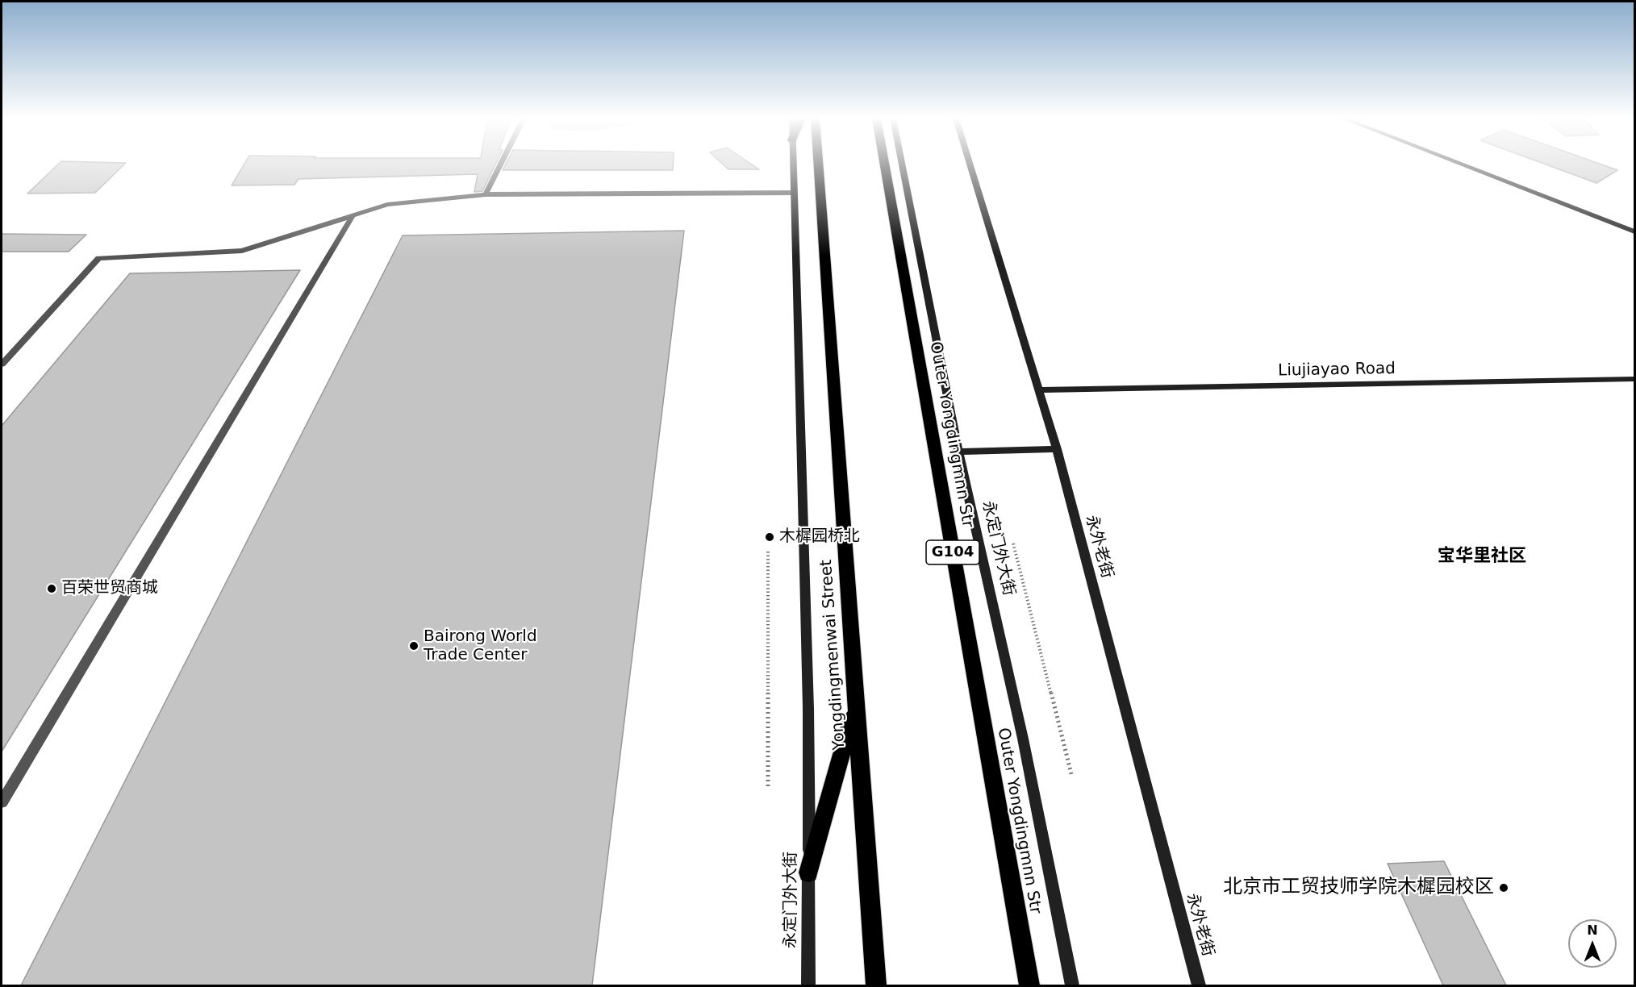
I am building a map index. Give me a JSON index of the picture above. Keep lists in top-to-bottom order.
{
  "streets": {
    "highway": ["Outer Yongdingmnn Str", "G104", "Yongdingmenwai Street"],
    "street": ["Liujiayao Road", "永外老街", "永定门外大街"]
  },
  "crossings": [
    ["Liujiayao Road", "永外老街"]
  ],
  "districts": ["宝华里社区"],
  "places": [
    "木樨园桥北",
    "百荣世贸商城",
    "Bairong World Trade Center",
    "北京市工贸技师学院木樨园校区"
  ],
  "north": "top"
}
